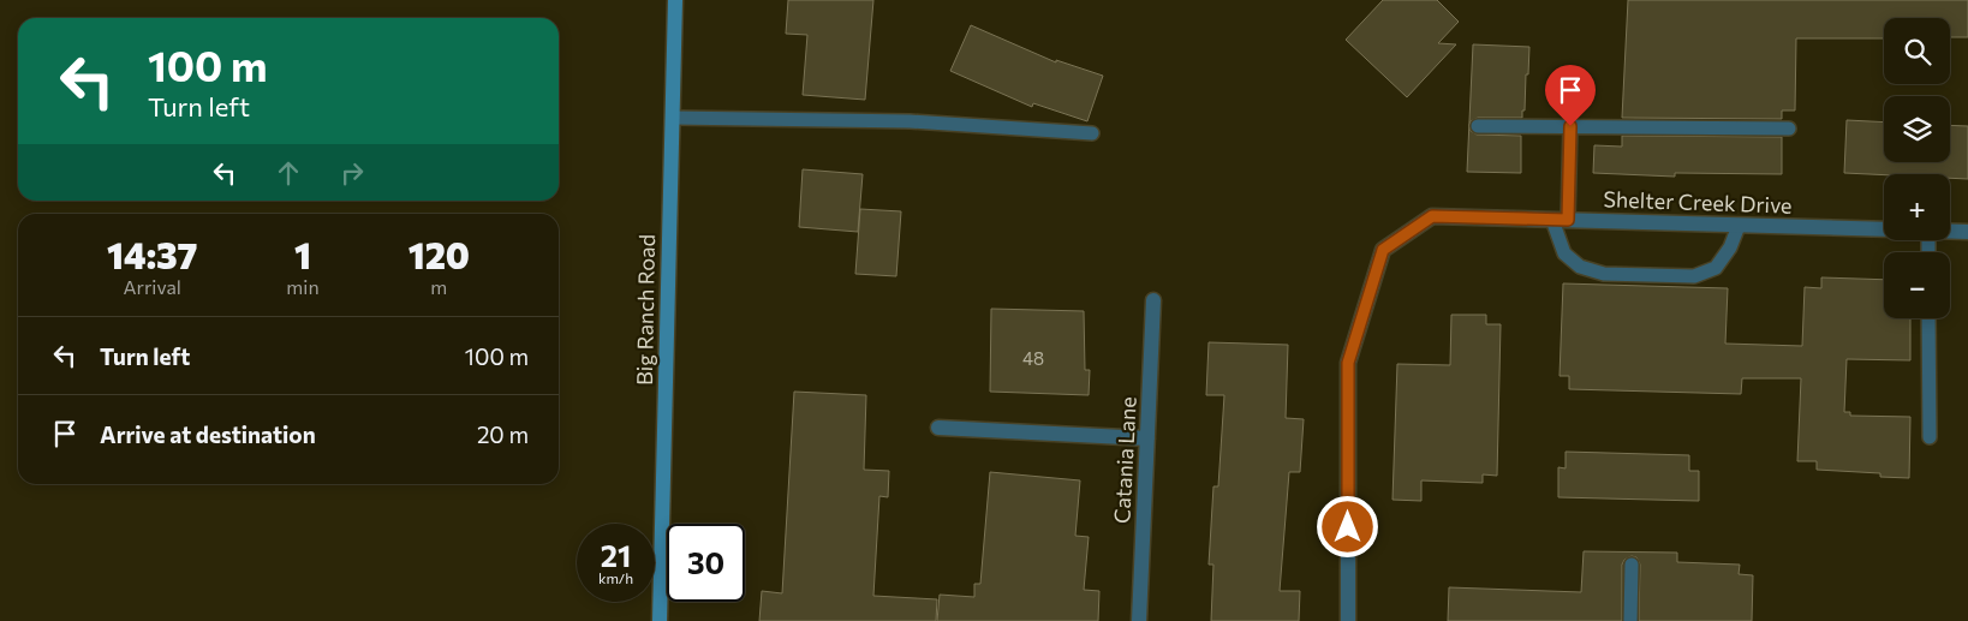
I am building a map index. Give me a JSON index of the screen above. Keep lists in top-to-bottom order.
{
  "streets": {
    "street": ["Shelter Creek Drive", "Big Ranch Road", "Catania Lane"]
  },
  "house_numbers": ["48"],
  "page": {
    "map_buttons": ["+", "−"],
    "turn": ["100 m", "Turn left"],
    "eta": [
      "14:37",
      "Arrival",
      "1",
      "min",
      "120",
      "m"
    ],
    "list": [
      {
        "name": "Turn left",
        "value": "100 m"
      },
      {
        "name": "Arrive at destination",
        "value": "20 m"
      }
    ],
    "speed": "21 km/h",
    "limit": "30"
  }
}
